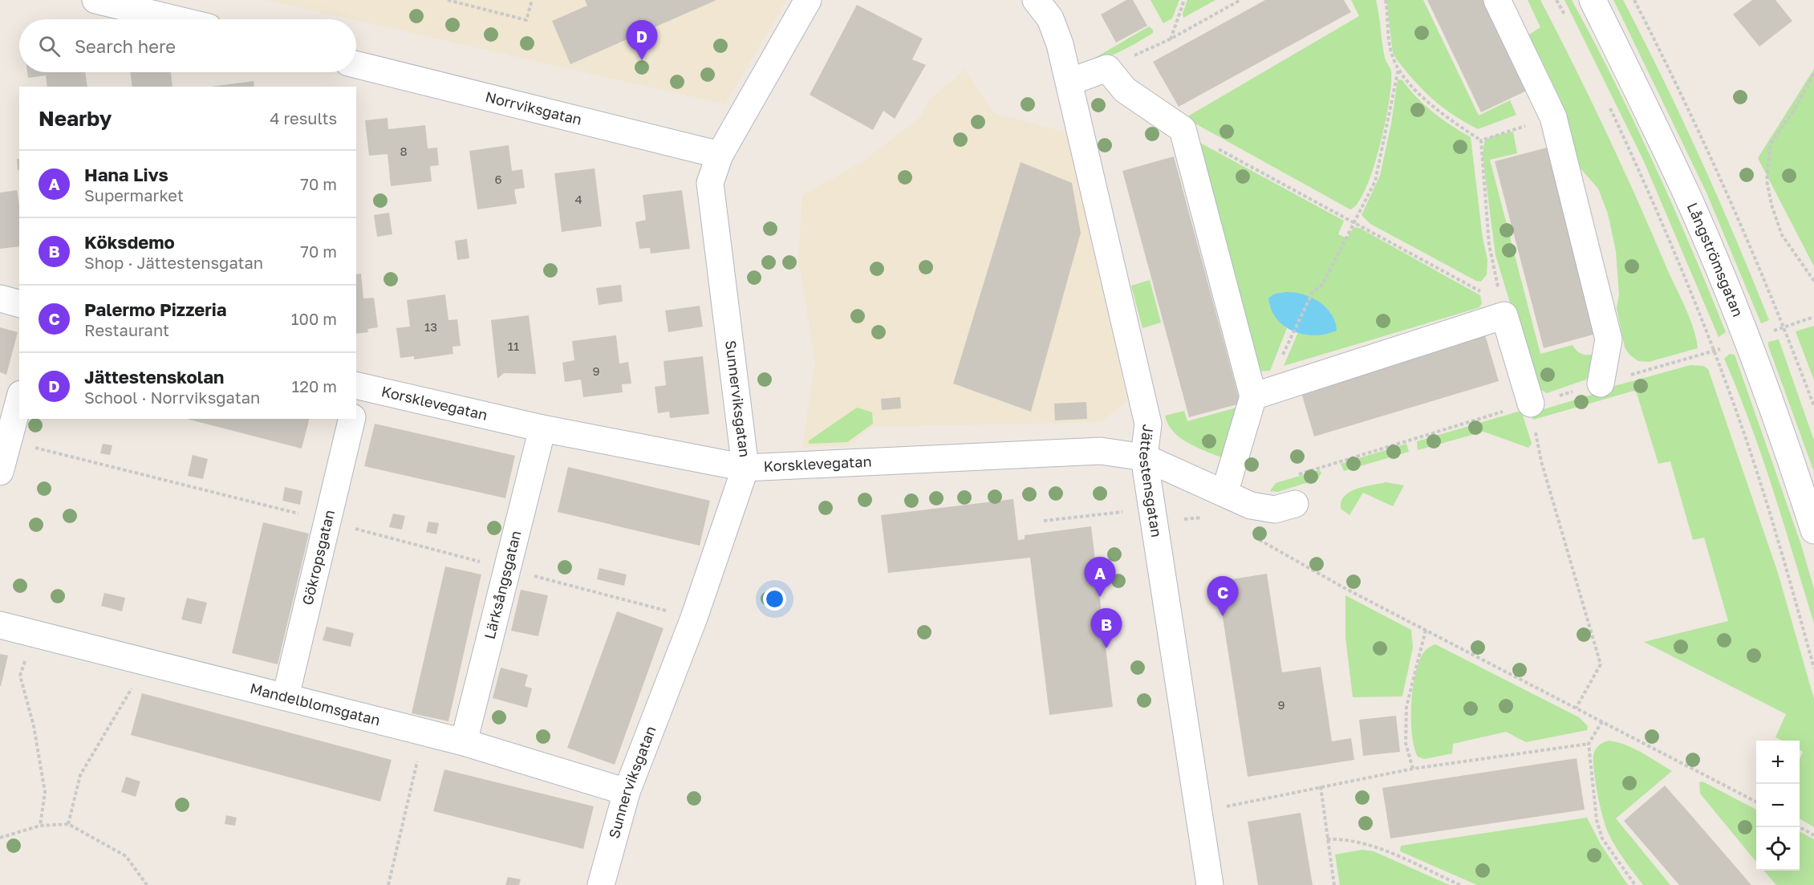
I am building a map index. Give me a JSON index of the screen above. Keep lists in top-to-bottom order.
{
  "streets": {
    "street": [
      "Norrviksgatan",
      "Långströmsgatan",
      "Sunnerviksgatan",
      "Korsklevegatan",
      "Jättestensgatan",
      "Gökropsgatan",
      "Lärksångsgatan",
      "Mandelblomsgatan"
    ]
  },
  "crossings": [
    ["Norrviksgatan", "Sunnerviksgatan"],
    ["Sunnerviksgatan", "Korsklevegatan"],
    ["Sunnerviksgatan", "Mandelblomsgatan"],
    ["Korsklevegatan", "Jättestensgatan"],
    ["Korsklevegatan", "Lärksångsgatan"],
    ["Gökropsgatan", "Mandelblomsgatan"],
    ["Lärksångsgatan", "Mandelblomsgatan"]
  ],
  "house_numbers": [
    "8",
    "6",
    "4",
    "13",
    "11",
    "9",
    "9"
  ],
  "page": {
    "search": "Search here",
    "pins": [
      "D",
      "A",
      "C",
      "B"
    ],
    "heading": ["Nearby", "4 results"],
    "list": [
      {
        "mark": "A",
        "name": "Hana Livs",
        "note": "Supermarket",
        "value": "70 m"
      },
      {
        "mark": "B",
        "name": "Köksdemo",
        "note": "Shop · Jättestensgatan",
        "value": "70 m"
      },
      {
        "mark": "C",
        "name": "Palermo Pizzeria",
        "note": "Restaurant",
        "value": "100 m"
      },
      {
        "mark": "D",
        "name": "Jättestenskolan",
        "note": "School · Norrviksgatan",
        "value": "120 m"
      }
    ],
    "map_buttons": ["+", "−"]
  }
}
